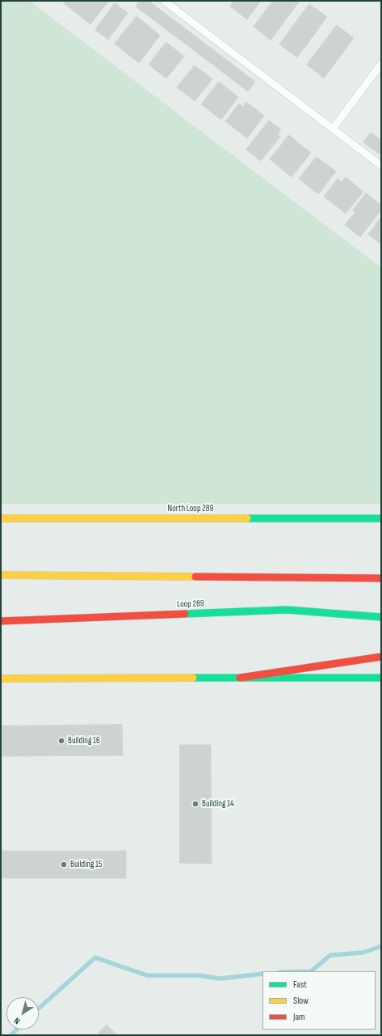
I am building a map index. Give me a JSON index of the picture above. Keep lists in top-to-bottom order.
{
  "streets": {
    "main road": ["North Loop 289", "Loop 289"]
  },
  "places": ["Building 16", "Building 14", "Building 15"],
  "legend": ["Fast", "Slow", "Jam"],
  "north": "bottom left"
}
